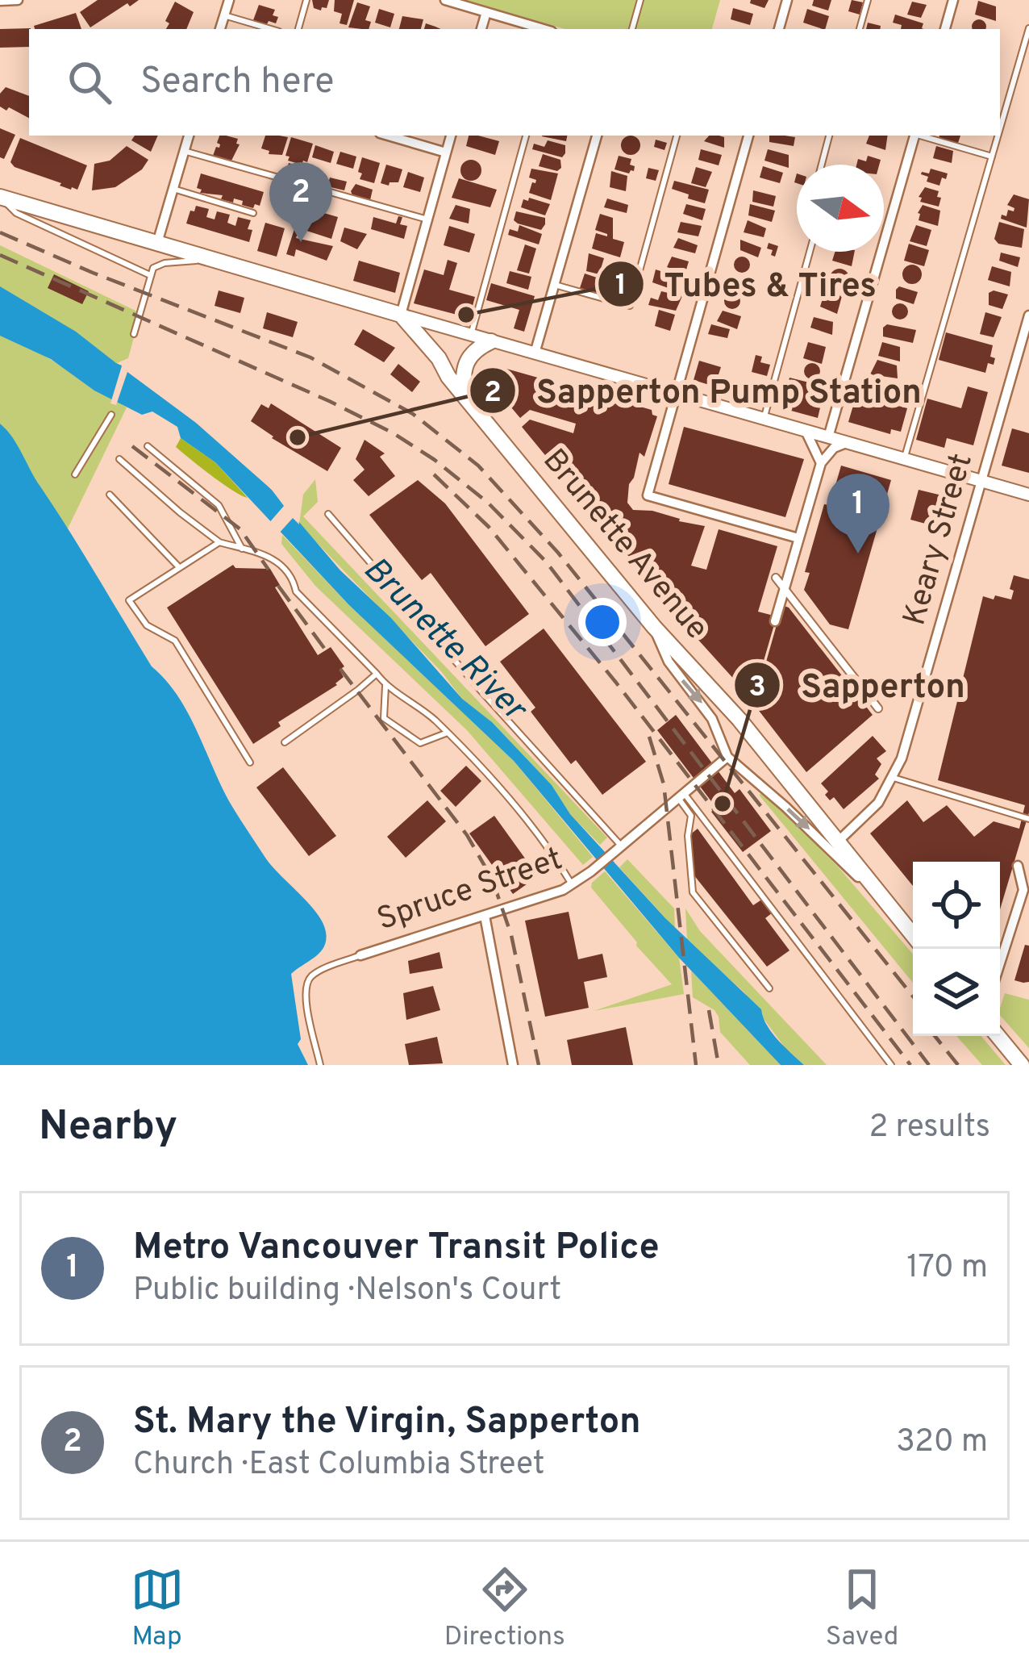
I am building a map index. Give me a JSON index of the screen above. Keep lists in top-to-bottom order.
{
  "streets": {
    "main road": ["Brunette Avenue"],
    "street": ["Keary Street", "Spruce Street"]
  },
  "crossings": [
    ["Keary Street", "Brunette Avenue"]
  ],
  "water": ["Brunette River"],
  "places": ["Tubes & Tires", "Sapperton Pump Station", "Sapperton"],
  "north": "right",
  "page": {
    "search": "Search here",
    "pins": ["2", "1"],
    "heading": ["Nearby", "2 results"],
    "list": [
      {
        "mark": "1",
        "name": "Metro Vancouver Transit Police",
        "note": "Public building · Nelson's Court",
        "value": "170 m"
      },
      {
        "mark": "2",
        "name": "St. Mary the Virgin, Sapperton",
        "note": "Church · East Columbia Street",
        "value": "320 m"
      }
    ],
    "nav": ["Map", "Directions", "Saved"]
  }
}
